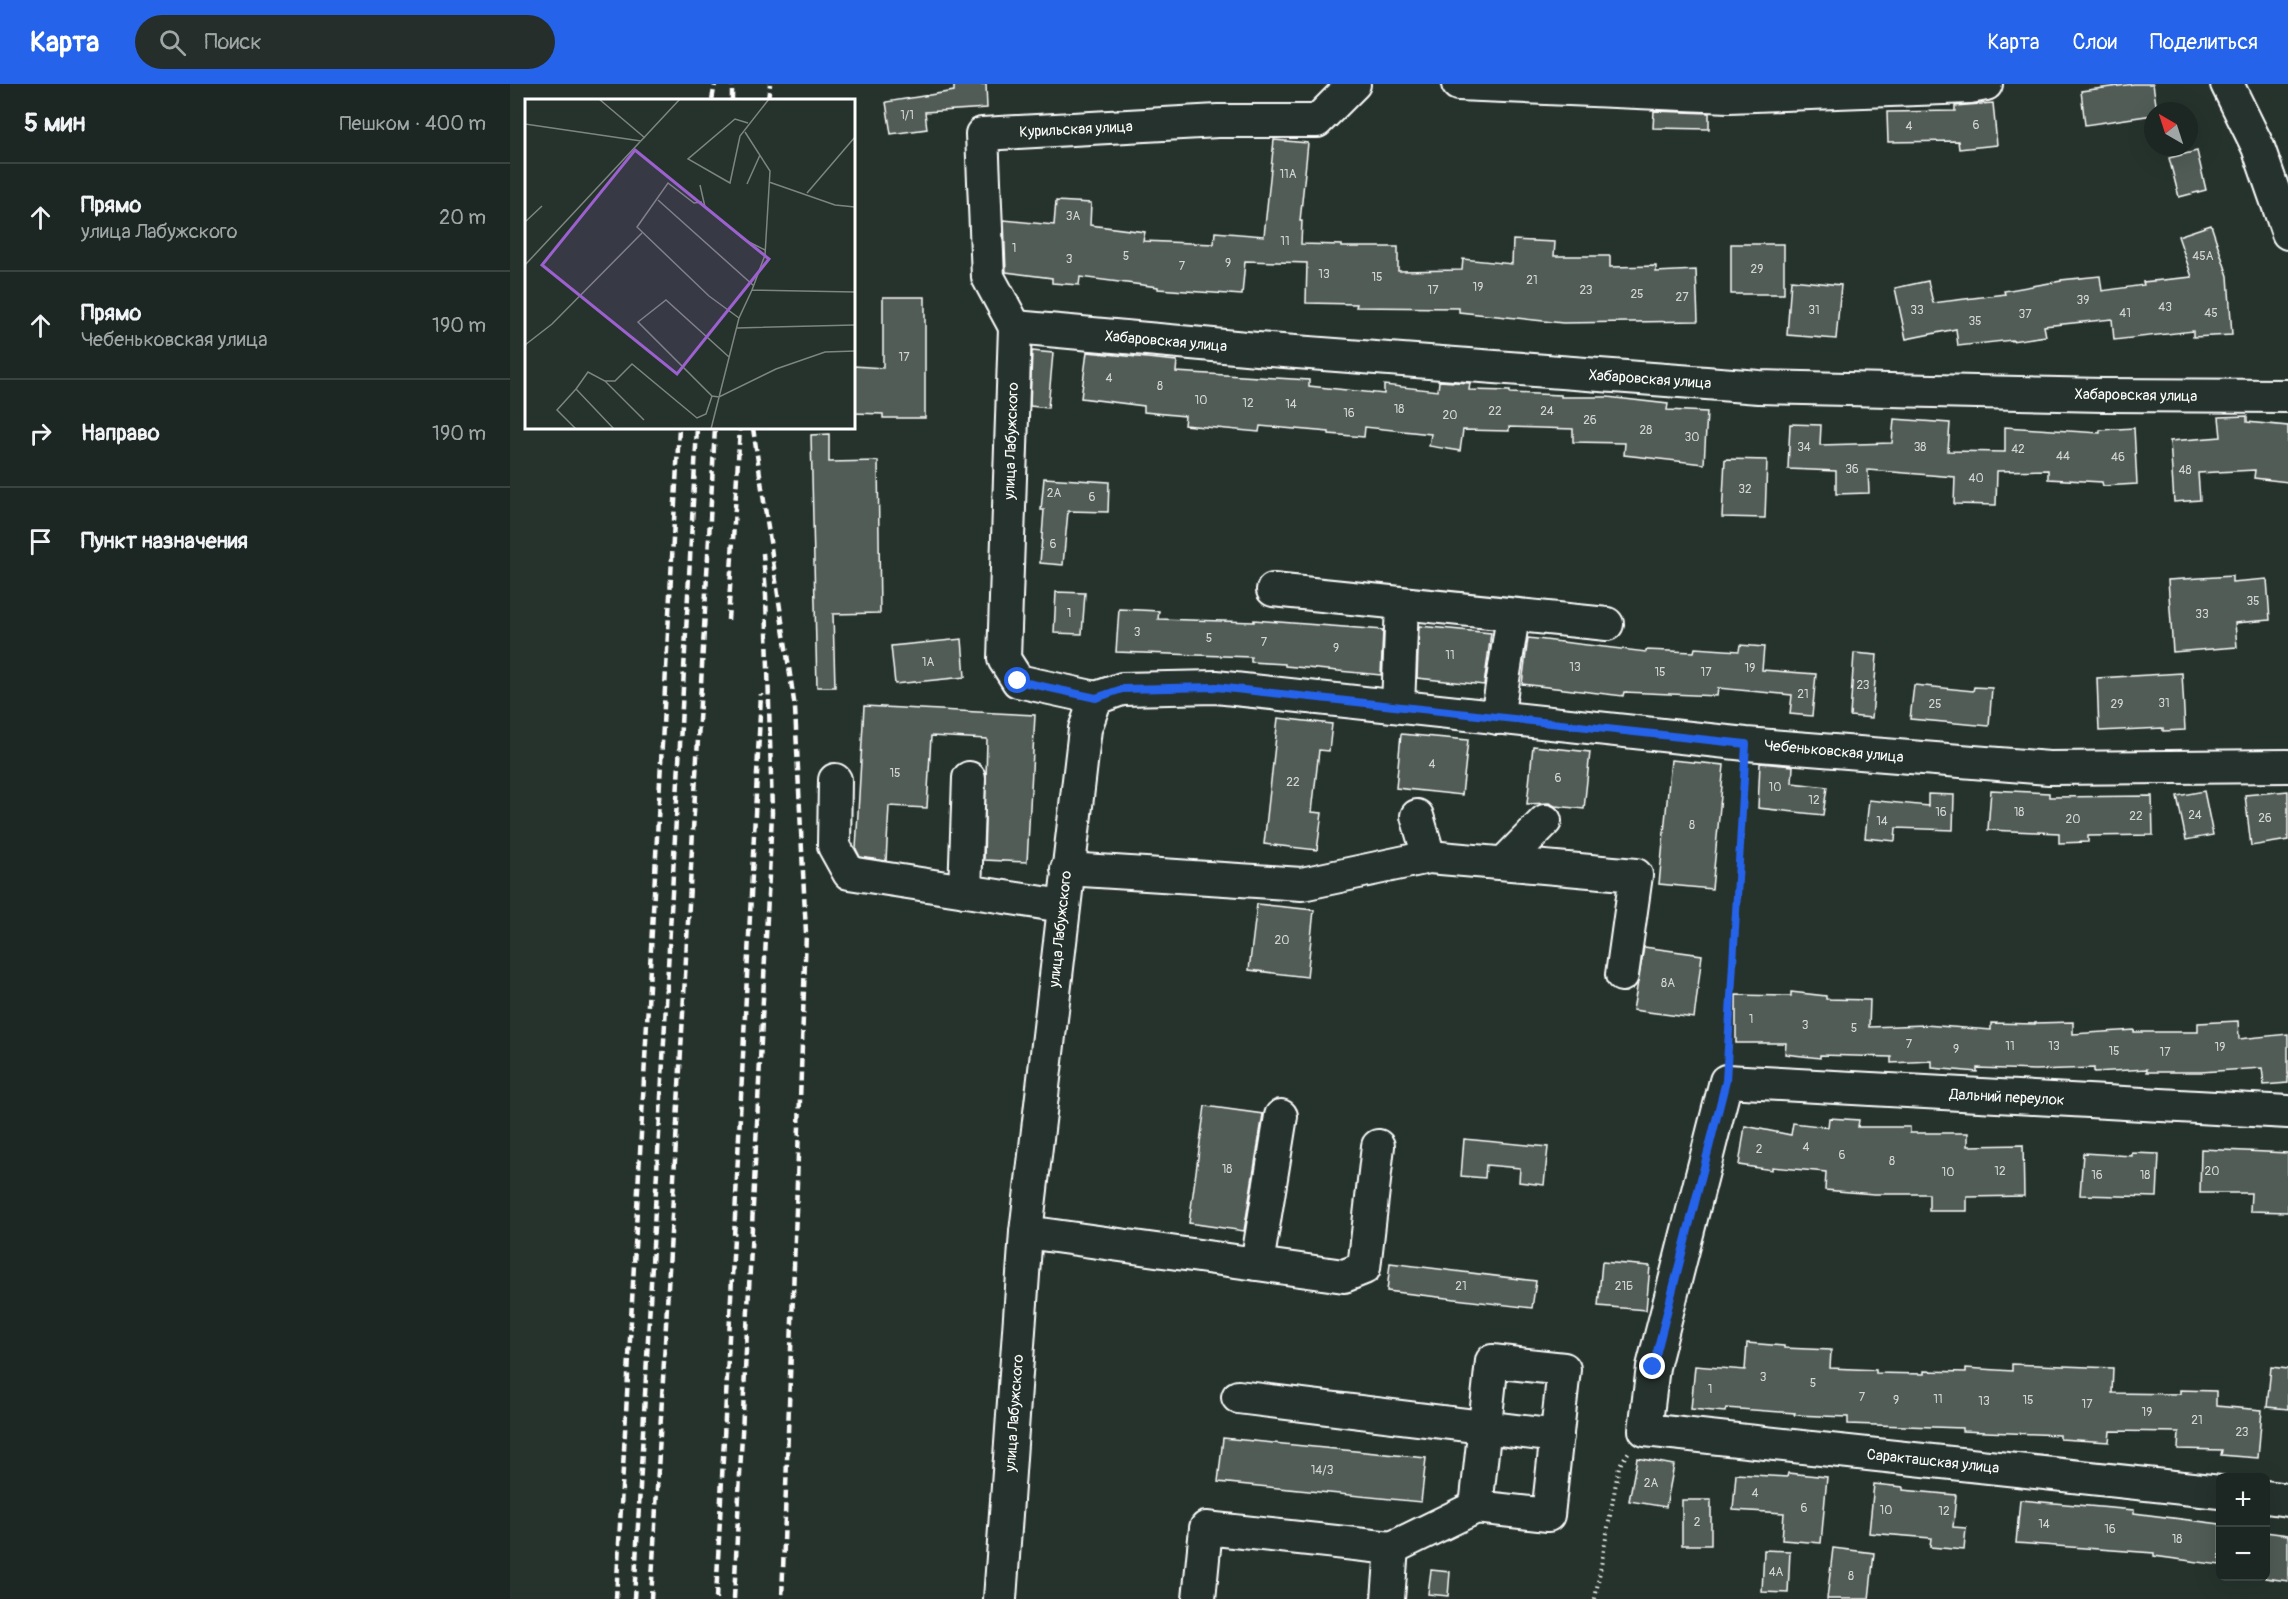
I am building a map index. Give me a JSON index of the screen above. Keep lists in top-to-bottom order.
{
  "streets": {
    "street": [
      "Курильская улица",
      "Хабаровская улица",
      "улица Лабужского",
      "Чебеньковская улица",
      "Дальний переулок",
      "Саракташская улица"
    ]
  },
  "crossings": [
    ["Курильская улица", "Хабаровская улица"],
    ["Курильская улица", "улица Лабужского"],
    ["Хабаровская улица", "улица Лабужского"],
    ["улица Лабужского", "Чебеньковская улица"]
  ],
  "house_numbers": [
    "1/1",
    "6",
    "4",
    "11А",
    "3А",
    "11",
    "1",
    "5",
    "45А",
    "3",
    "9",
    "7",
    "29",
    "13",
    "15",
    "21",
    "19",
    "17",
    "23",
    "25",
    "27",
    "39",
    "43",
    "31",
    "33",
    "41",
    "45",
    "37",
    "35",
    "17",
    "4",
    "8",
    "10",
    "12",
    "14",
    "18",
    "22",
    "24",
    "16",
    "20",
    "26",
    "28",
    "30",
    "34",
    "38",
    "42",
    "44",
    "46",
    "36",
    "48",
    "40",
    "32",
    "2А",
    "6",
    "6",
    "35",
    "1",
    "33",
    "3",
    "5",
    "7",
    "9",
    "11",
    "1А",
    "13",
    "19",
    "15",
    "17",
    "23",
    "21",
    "31",
    "25",
    "29",
    "4",
    "15",
    "6",
    "22",
    "10",
    "12",
    "16",
    "18",
    "24",
    "22",
    "26",
    "20",
    "14",
    "8",
    "20",
    "8А",
    "1",
    "3",
    "5",
    "7",
    "11",
    "13",
    "19",
    "9",
    "15",
    "17",
    "4",
    "2",
    "6",
    "8",
    "18",
    "12",
    "20",
    "10",
    "16",
    "18",
    "21",
    "21Б",
    "3",
    "5",
    "1",
    "7",
    "11",
    "9",
    "15",
    "13",
    "17",
    "19",
    "21",
    "23",
    "14/3",
    "2А",
    "4",
    "6",
    "10",
    "12",
    "2",
    "14",
    "16",
    "18",
    "4А",
    "8"
  ],
  "north": "top left",
  "page": {
    "header": "Карта",
    "search": "Поиск",
    "nav": ["Карта", "Слои", "Поделиться"],
    "heading": ["5 мин", "Пешком · 400 m"],
    "list": [
      ["Прямо", "улица Лабужского", "20 m"],
      ["Прямо", "Чебеньковская улица", "190 m"],
      ["Направо", "190 m"],
      "Пункт назначения"
    ],
    "map_buttons": ["+", "−"]
  }
}
